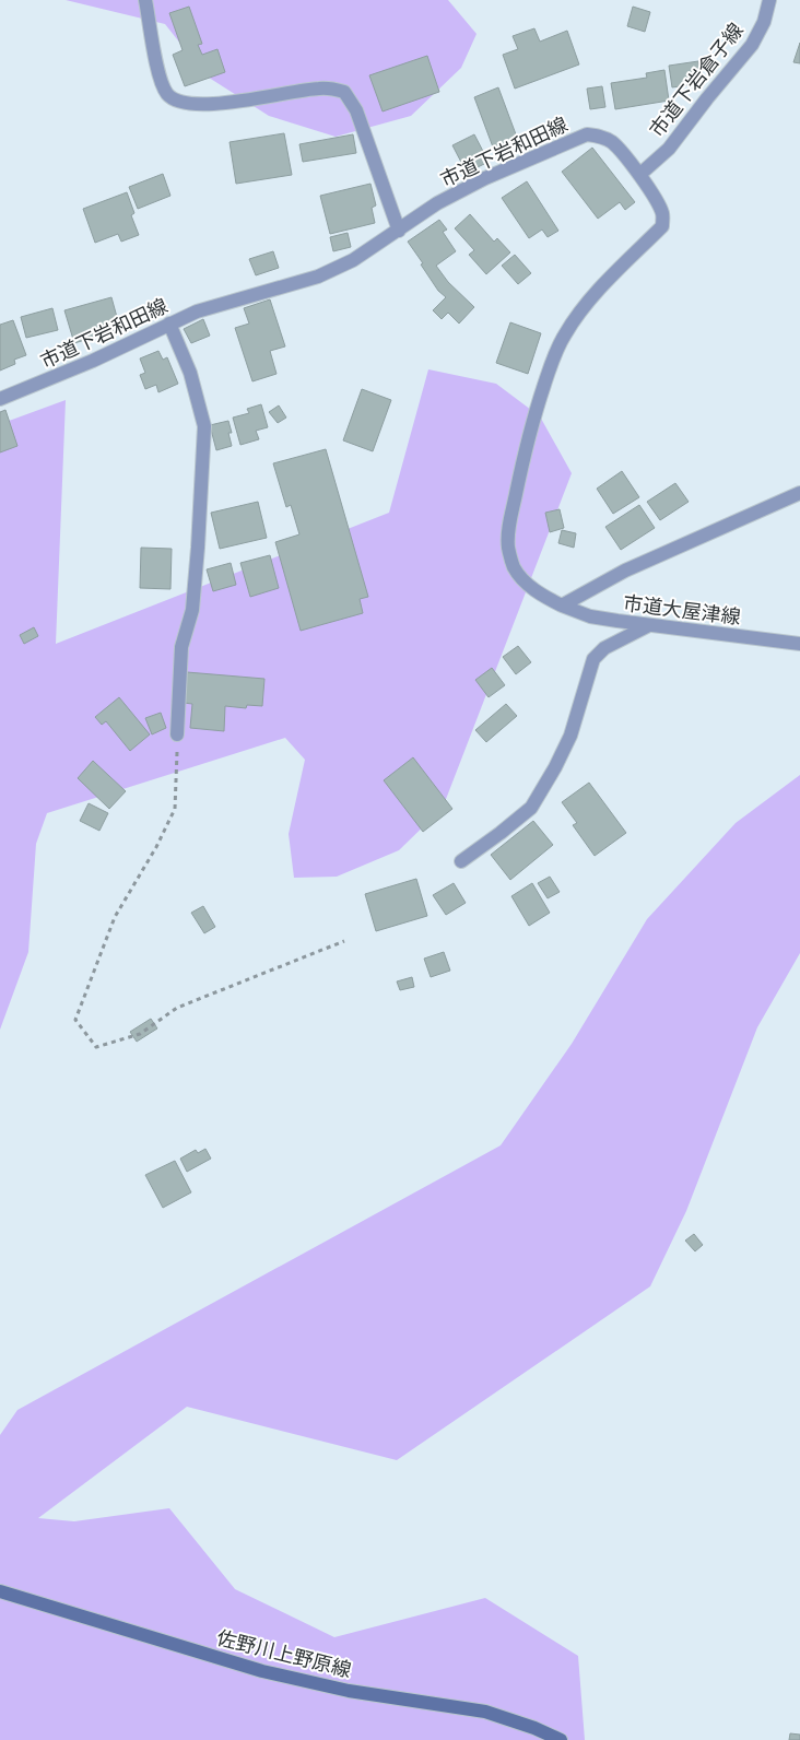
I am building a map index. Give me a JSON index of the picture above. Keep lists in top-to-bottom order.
{
  "streets": {
    "main road": ["佐野川上野原線"],
    "street": ["市道下岩倉子線", "市道下岩和田線", "市道大屋津線"]
  },
  "crossings": [
    ["市道下岩倉子線", "市道下岩和田線"],
    ["市道下岩和田線", "市道大屋津線"]
  ]
}
